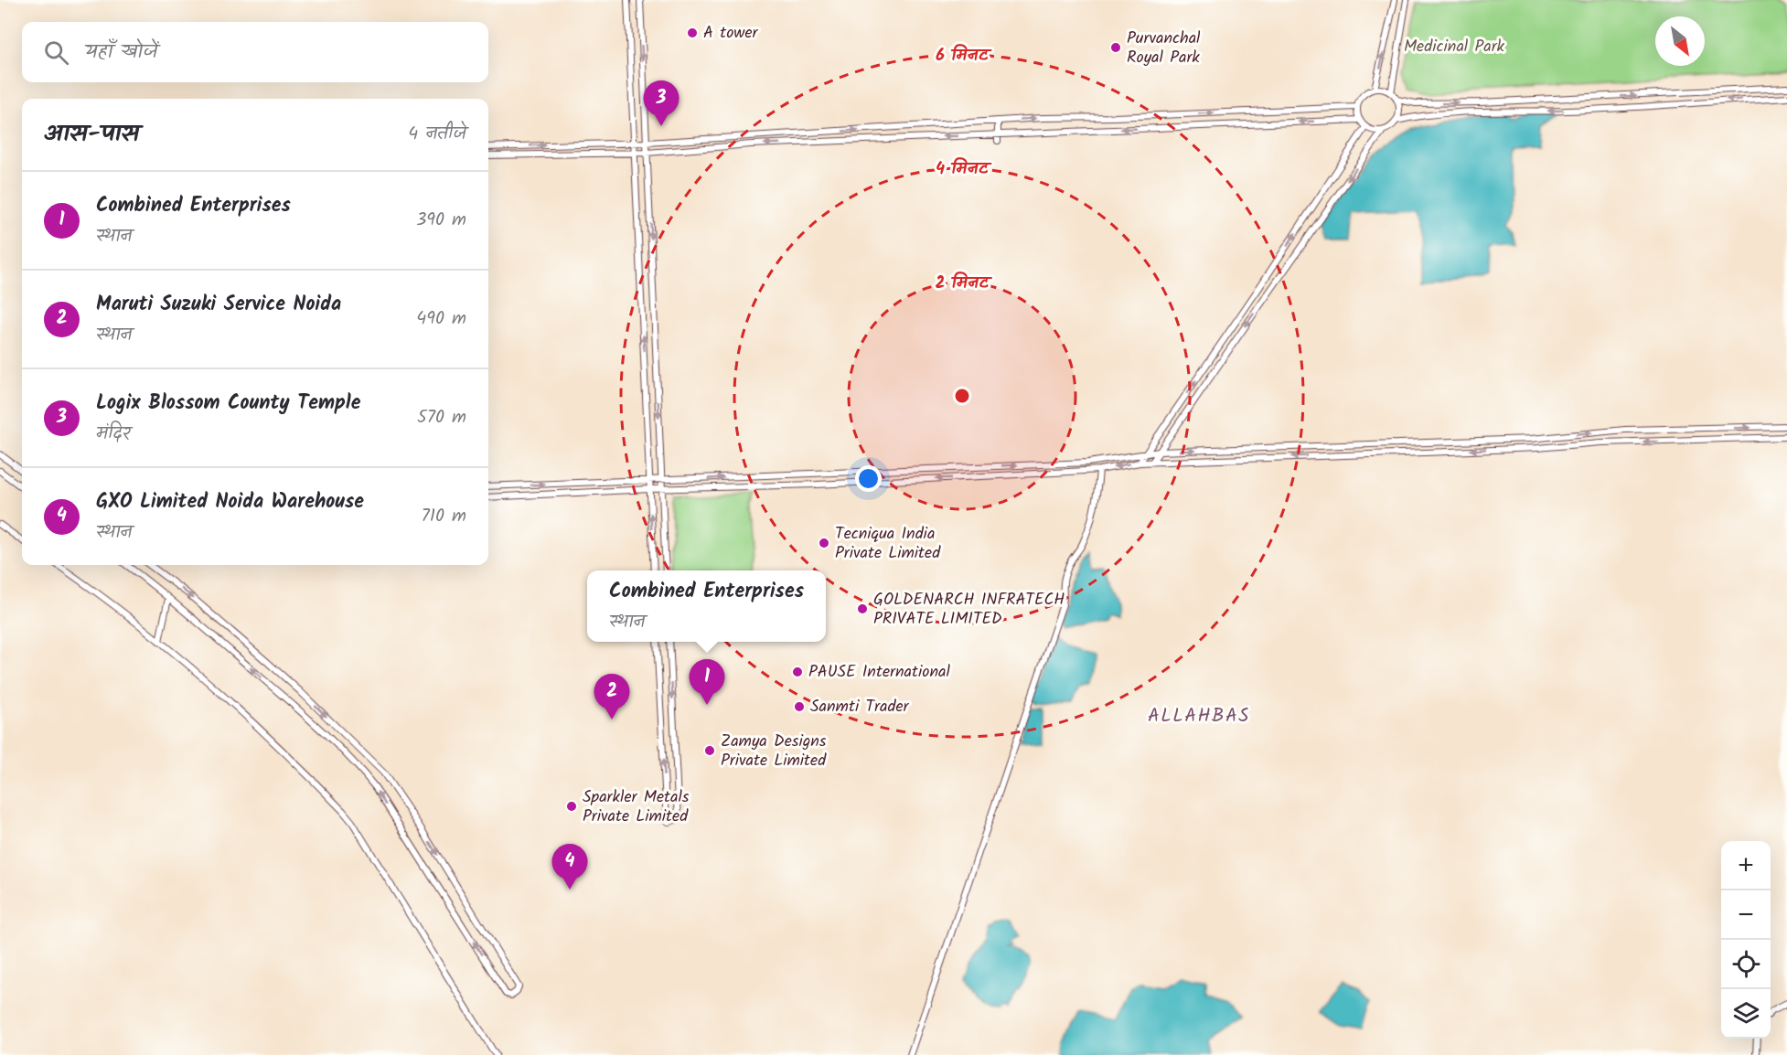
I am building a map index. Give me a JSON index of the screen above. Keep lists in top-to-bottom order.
{
  "districts": ["ALLAHBAS"],
  "parks": ["Medicinal Park"],
  "places": [
    "A tower",
    "Purvanchal Royal Park",
    "Tecniqua India Private Limited",
    "GOLDENARCH INFRATECH PRIVATE LIMITED",
    "PAUSE International",
    "Sanmti Trader",
    "Zamya Designs Private Limited",
    "Sparkler Metals Private Limited"
  ],
  "north": "bottom right",
  "page": {
    "search": "यहाँ खोजें",
    "pins": [
      "3",
      "1",
      "2",
      "4"
    ],
    "heading": ["आस-पास", "4 नतीजे"],
    "list": [
      {
        "mark": "1",
        "name": "Combined Enterprises",
        "note": "स्थान",
        "value": "390 m"
      },
      {
        "mark": "2",
        "name": "Maruti Suzuki Service Noida",
        "note": "स्थान",
        "value": "490 m"
      },
      {
        "mark": "3",
        "name": "Logix Blossom County Temple",
        "note": "मंदिर",
        "value": "570 m"
      },
      {
        "mark": "4",
        "name": "GXO Limited Noida Warehouse",
        "note": "स्थान",
        "value": "710 m"
      }
    ],
    "popup": ["Combined Enterprises", "स्थान"],
    "map_buttons": ["+", "−"]
  },
  "rings": ["6 मिनट", "4 मिनट", "2 मिनट"]
}
